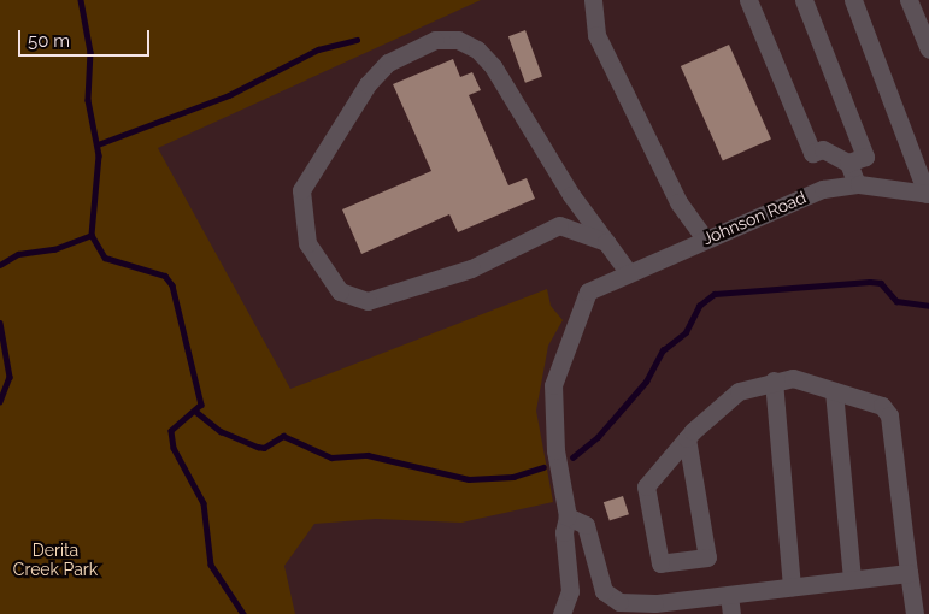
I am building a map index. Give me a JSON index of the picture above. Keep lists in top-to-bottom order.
{
  "streets": {
    "street": ["Johnson Road"]
  },
  "parks": ["Derita Creek Park"],
  "scale_bar": "50 m"
}
